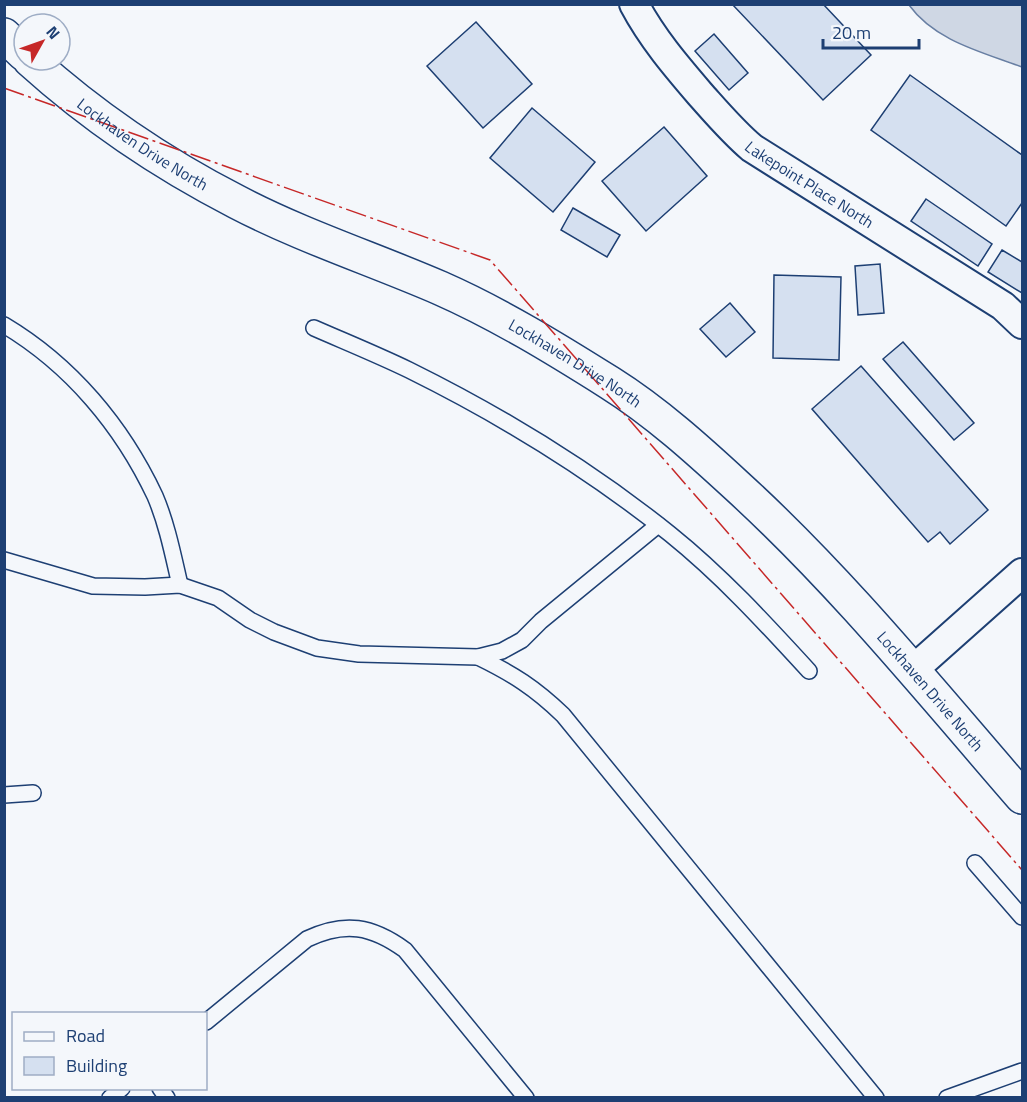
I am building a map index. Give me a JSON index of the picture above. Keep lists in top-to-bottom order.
{
  "streets": {
    "street": ["Lockhaven Drive North", "Lakepoint Place North"]
  },
  "legend": ["Road", "Building"],
  "scale_bar": "20 m",
  "north": "top right"
}
